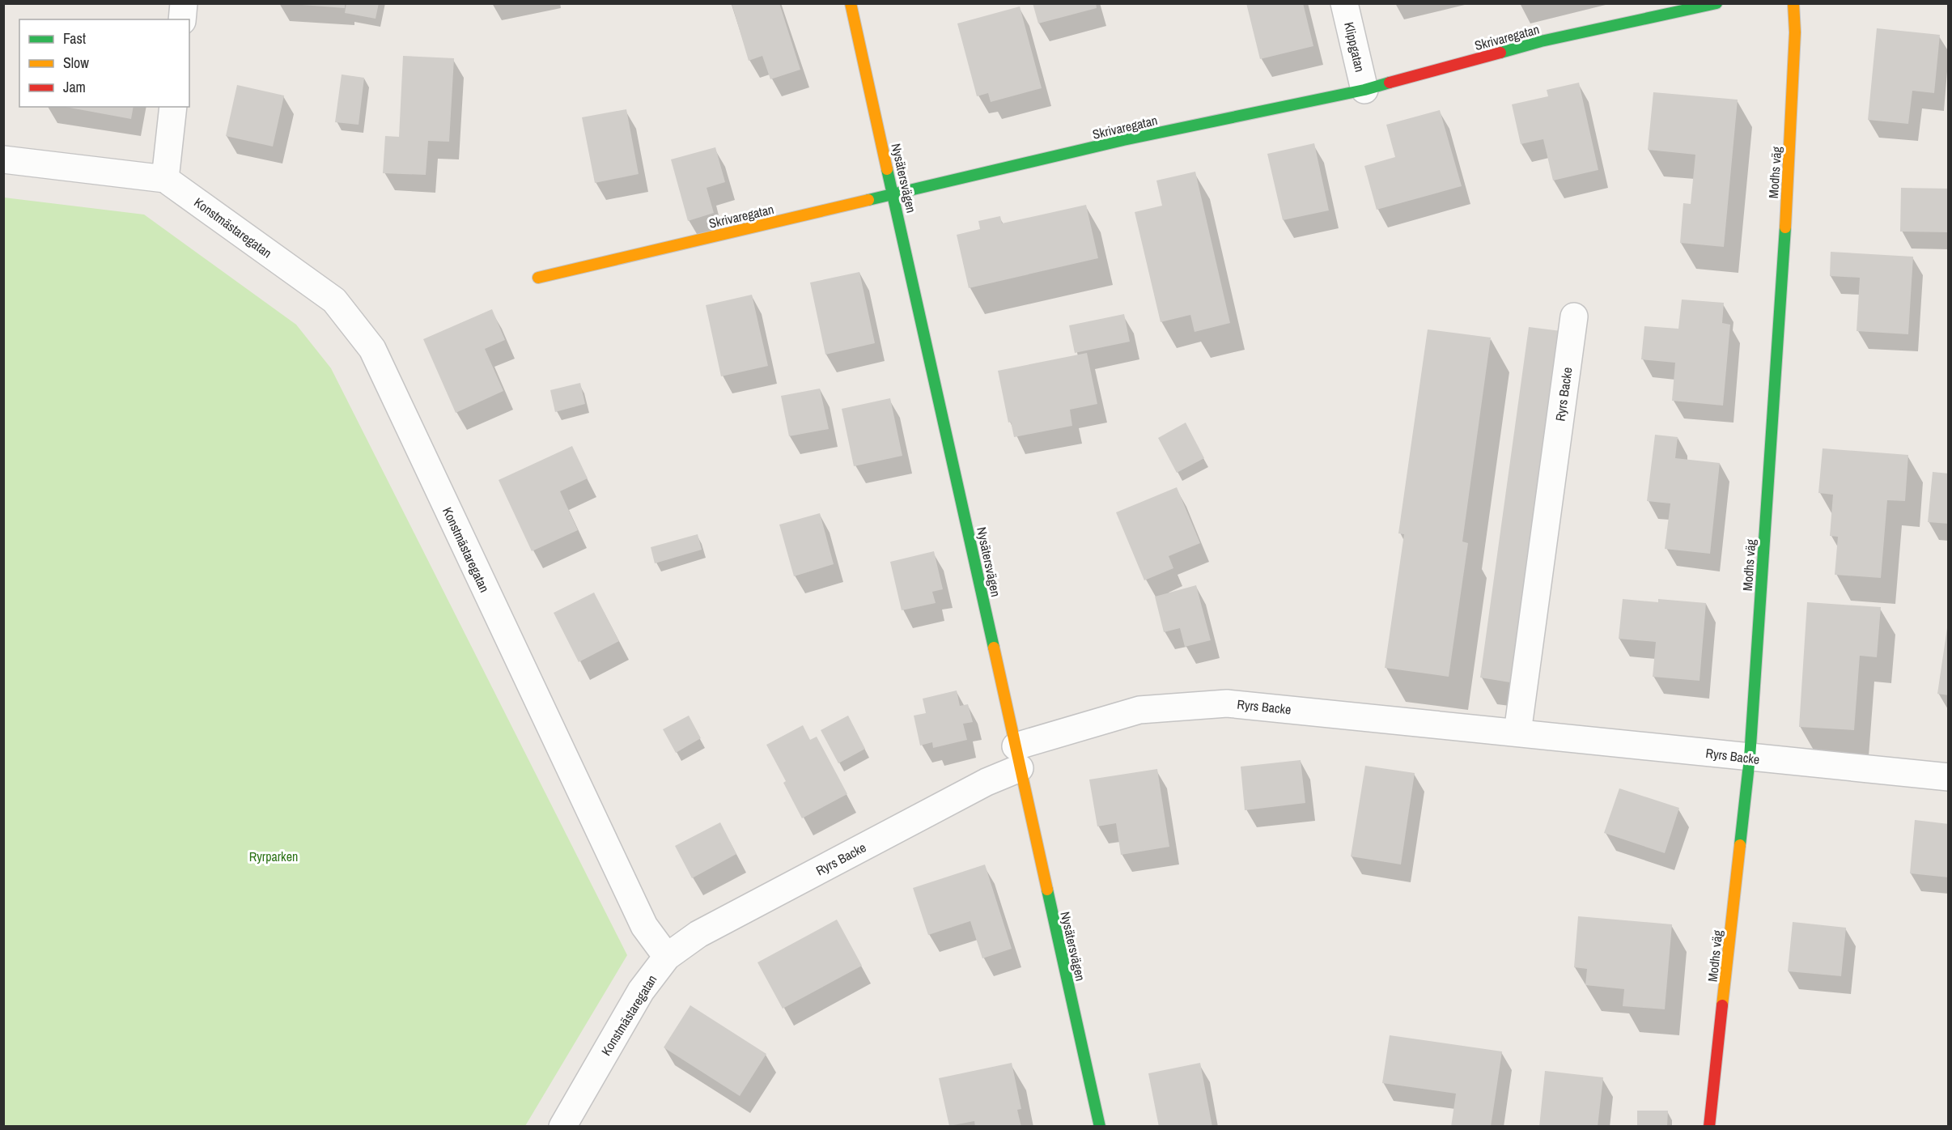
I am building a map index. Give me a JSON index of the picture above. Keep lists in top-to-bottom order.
{
  "streets": {
    "street": [
      "Skrivaregatan",
      "Klippgatan",
      "Modhs väg",
      "Nysätersvägen",
      "Konstmästaregatan",
      "Ryrs Backe"
    ]
  },
  "crossings": [
    ["Skrivaregatan", "Klippgatan"],
    ["Skrivaregatan", "Nysätersvägen"],
    ["Modhs väg", "Ryrs Backe"],
    ["Nysätersvägen", "Ryrs Backe"],
    ["Konstmästaregatan", "Ryrs Backe"]
  ],
  "parks": ["Ryrparken"],
  "legend": ["Fast", "Slow", "Jam"]
}
